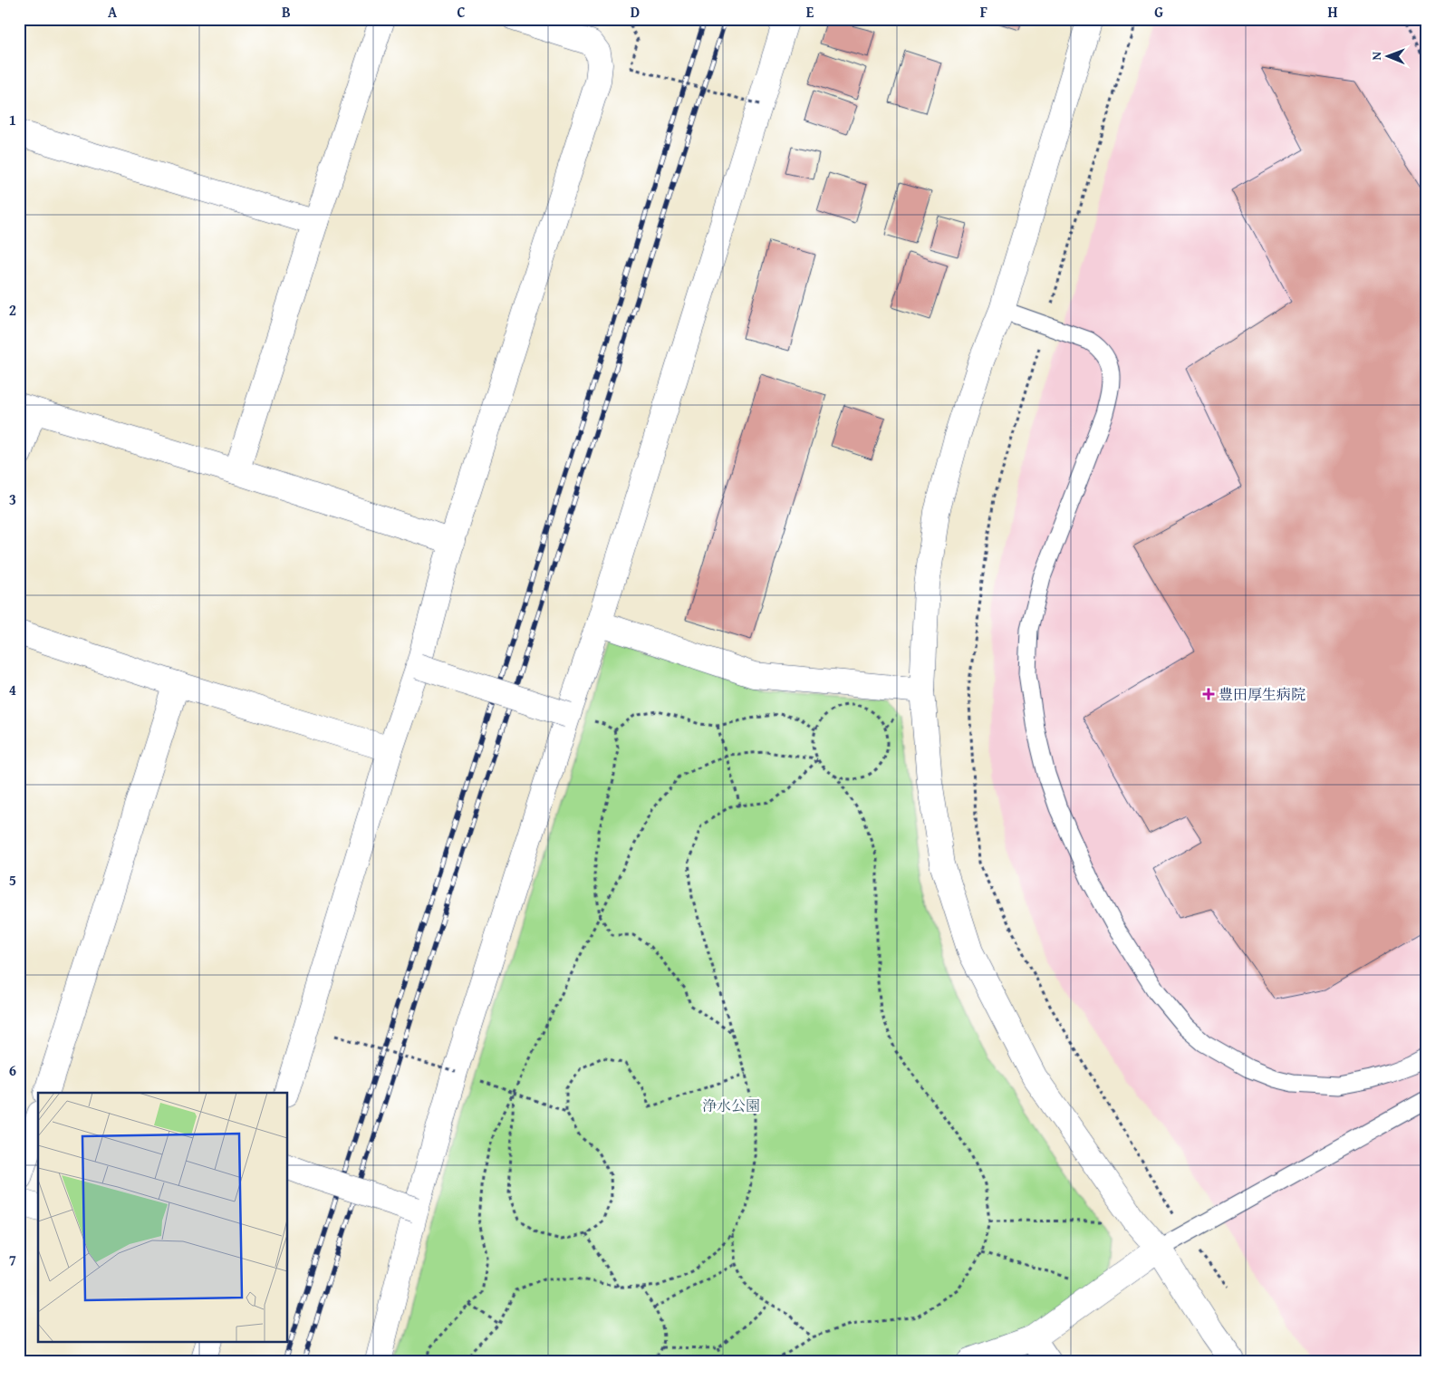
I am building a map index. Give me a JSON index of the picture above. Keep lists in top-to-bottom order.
{
  "parks": ["浄水公園"],
  "places": {
    "health": ["豊田厚生病院"]
  },
  "north": "left",
  "grid": {
    "columns": [
      "A",
      "B",
      "C",
      "D",
      "E",
      "F",
      "G",
      "H"
    ],
    "rows": [
      "1",
      "2",
      "3",
      "4",
      "5",
      "6",
      "7"
    ]
  }
}
